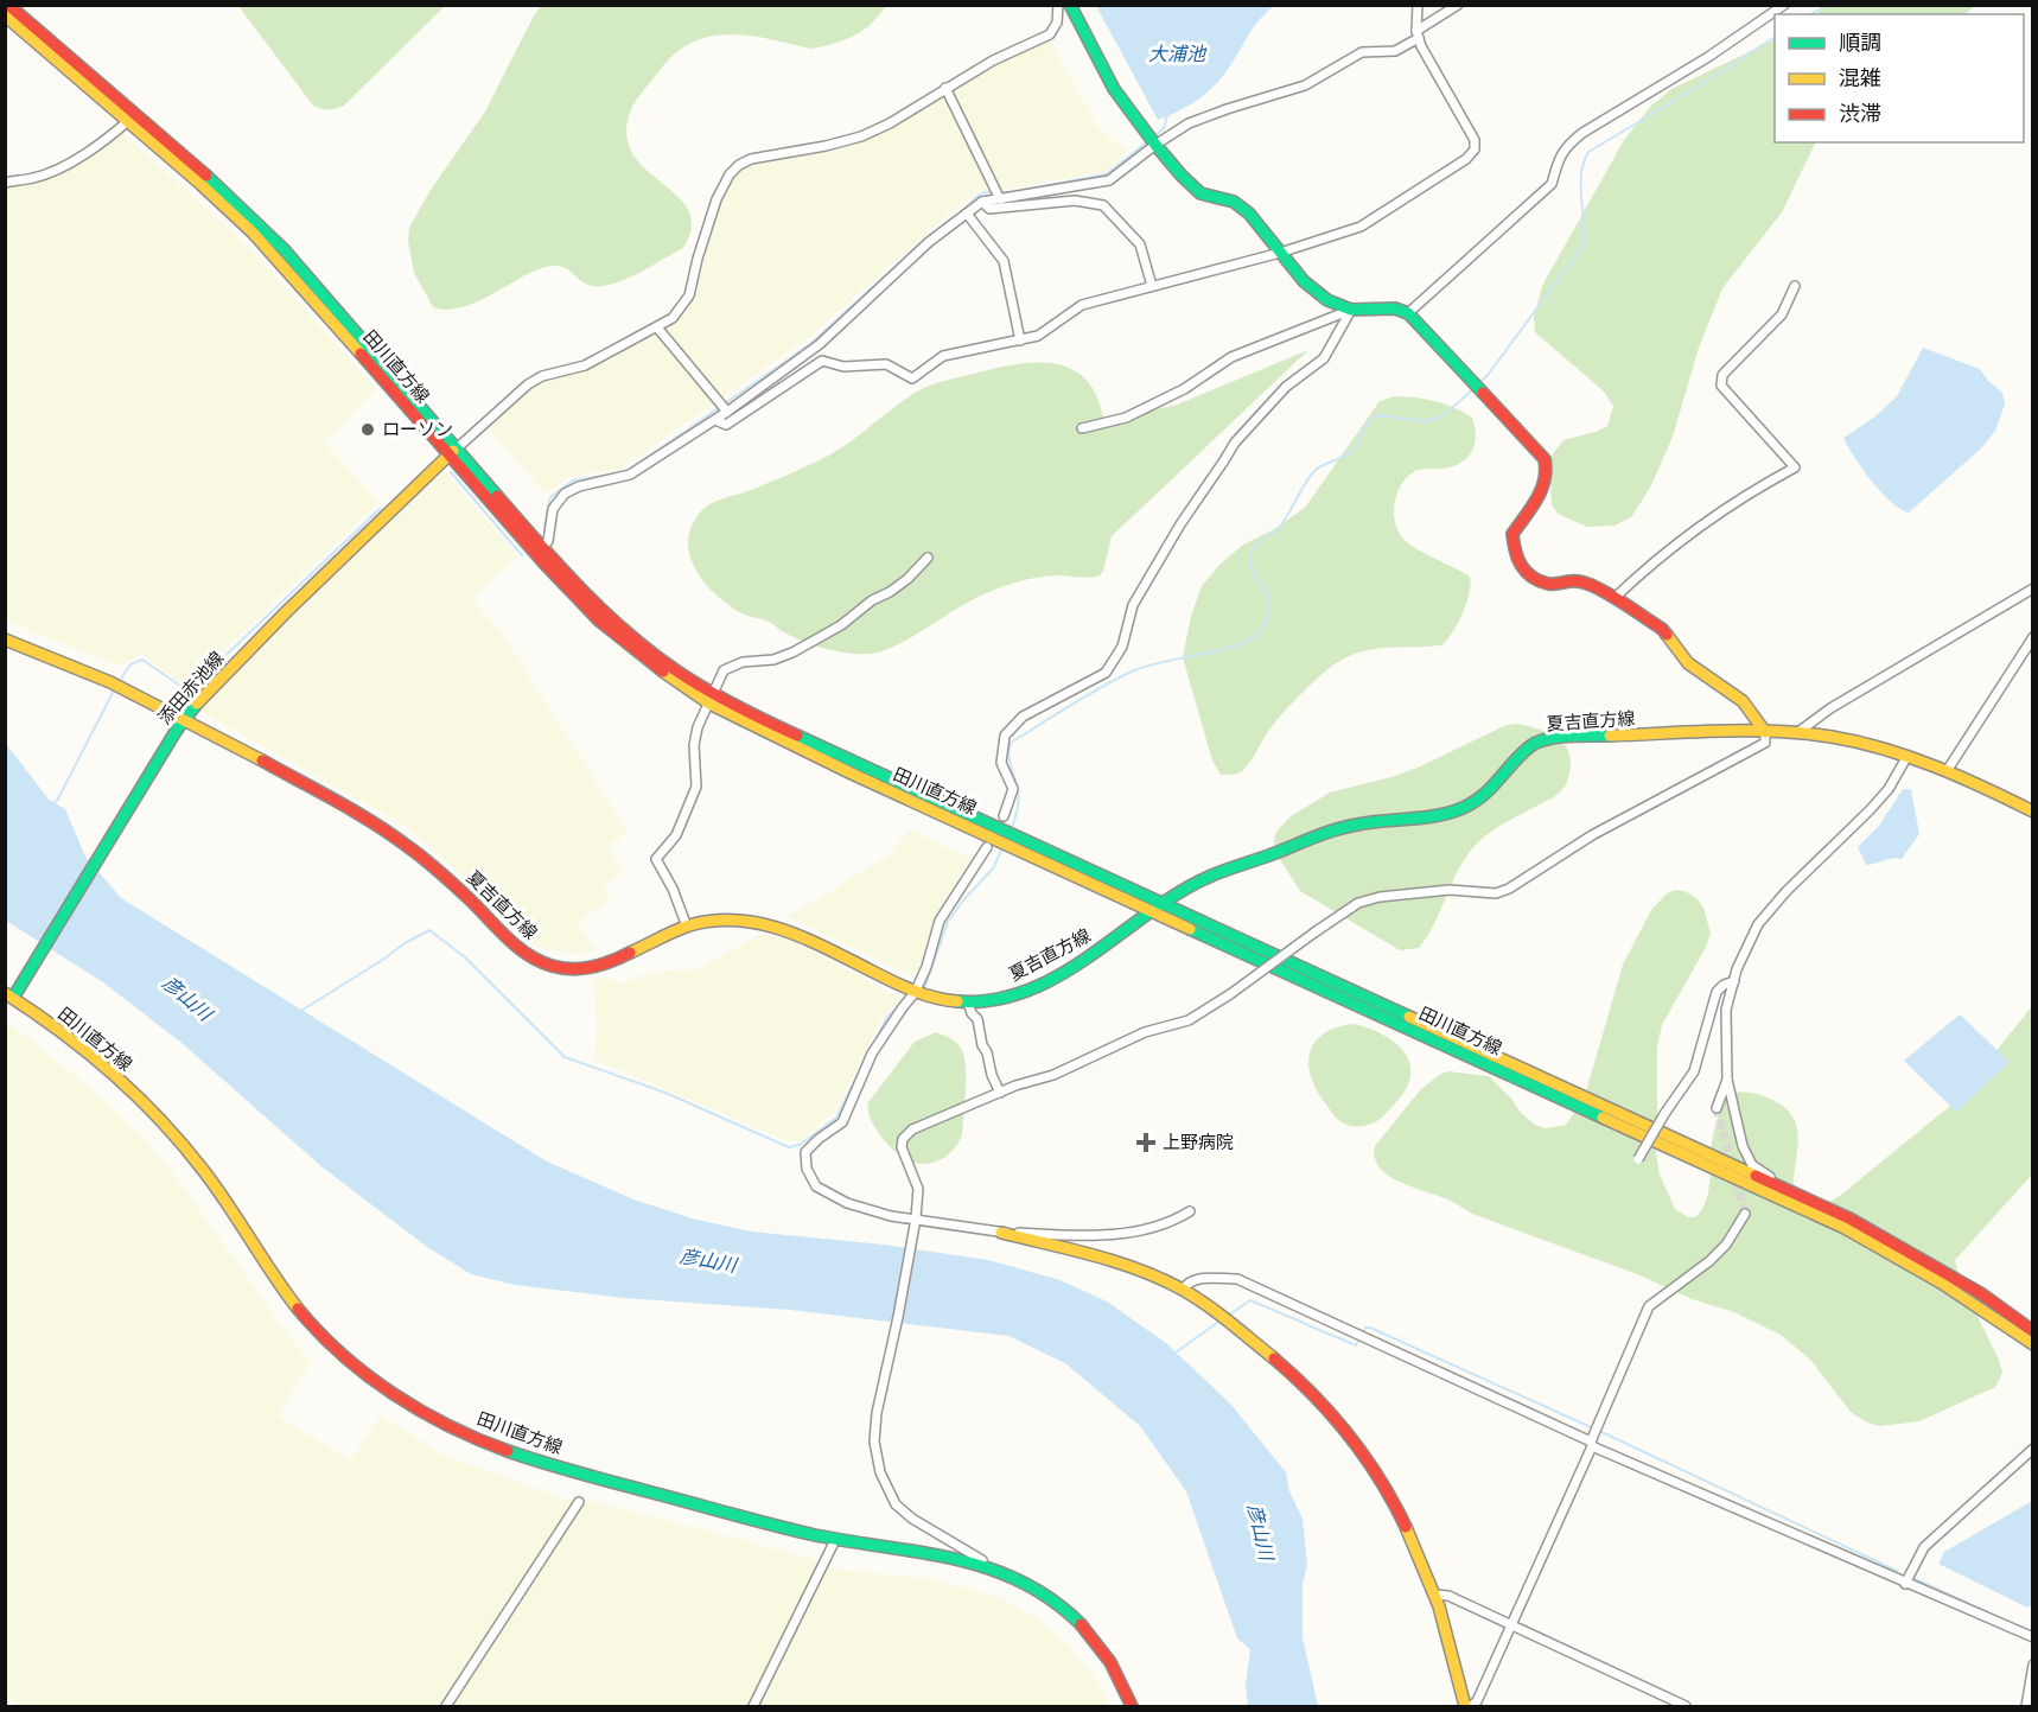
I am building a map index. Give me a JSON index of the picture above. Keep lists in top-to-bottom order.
{
  "streets": {
    "main road": ["田川直方線", "添田赤池線", "夏吉直方線"]
  },
  "crossings": [
    ["田川直方線", "添田赤池線"],
    ["田川直方線", "夏吉直方線"],
    ["添田赤池線", "夏吉直方線"]
  ],
  "water": ["大浦池", "彦山川"],
  "places": {
    "other": ["ローソン"],
    "health": ["上野病院"]
  },
  "legend": ["順調", "混雑", "渋滞"]
}
